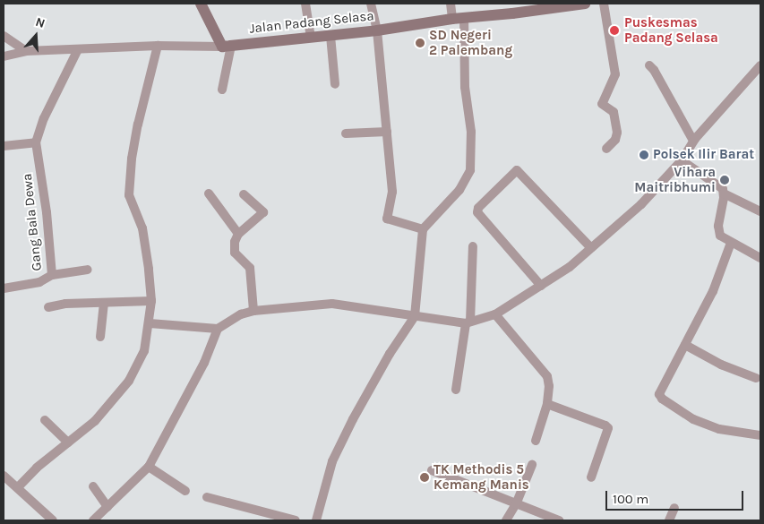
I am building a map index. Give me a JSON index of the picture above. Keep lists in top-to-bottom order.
{
  "streets": {
    "street": ["Jalan Padang Selasa", "Gang Bala Dewa"]
  },
  "places": [
    "Puskesmas Padang Selasa",
    "SD Negeri 2 Palembang",
    "Polsek Ilir Barat",
    "Vihara Maitribhumi",
    "TK Methodis 5 Kemang Manis"
  ],
  "scale_bar": "100 m",
  "north": "top"
}
